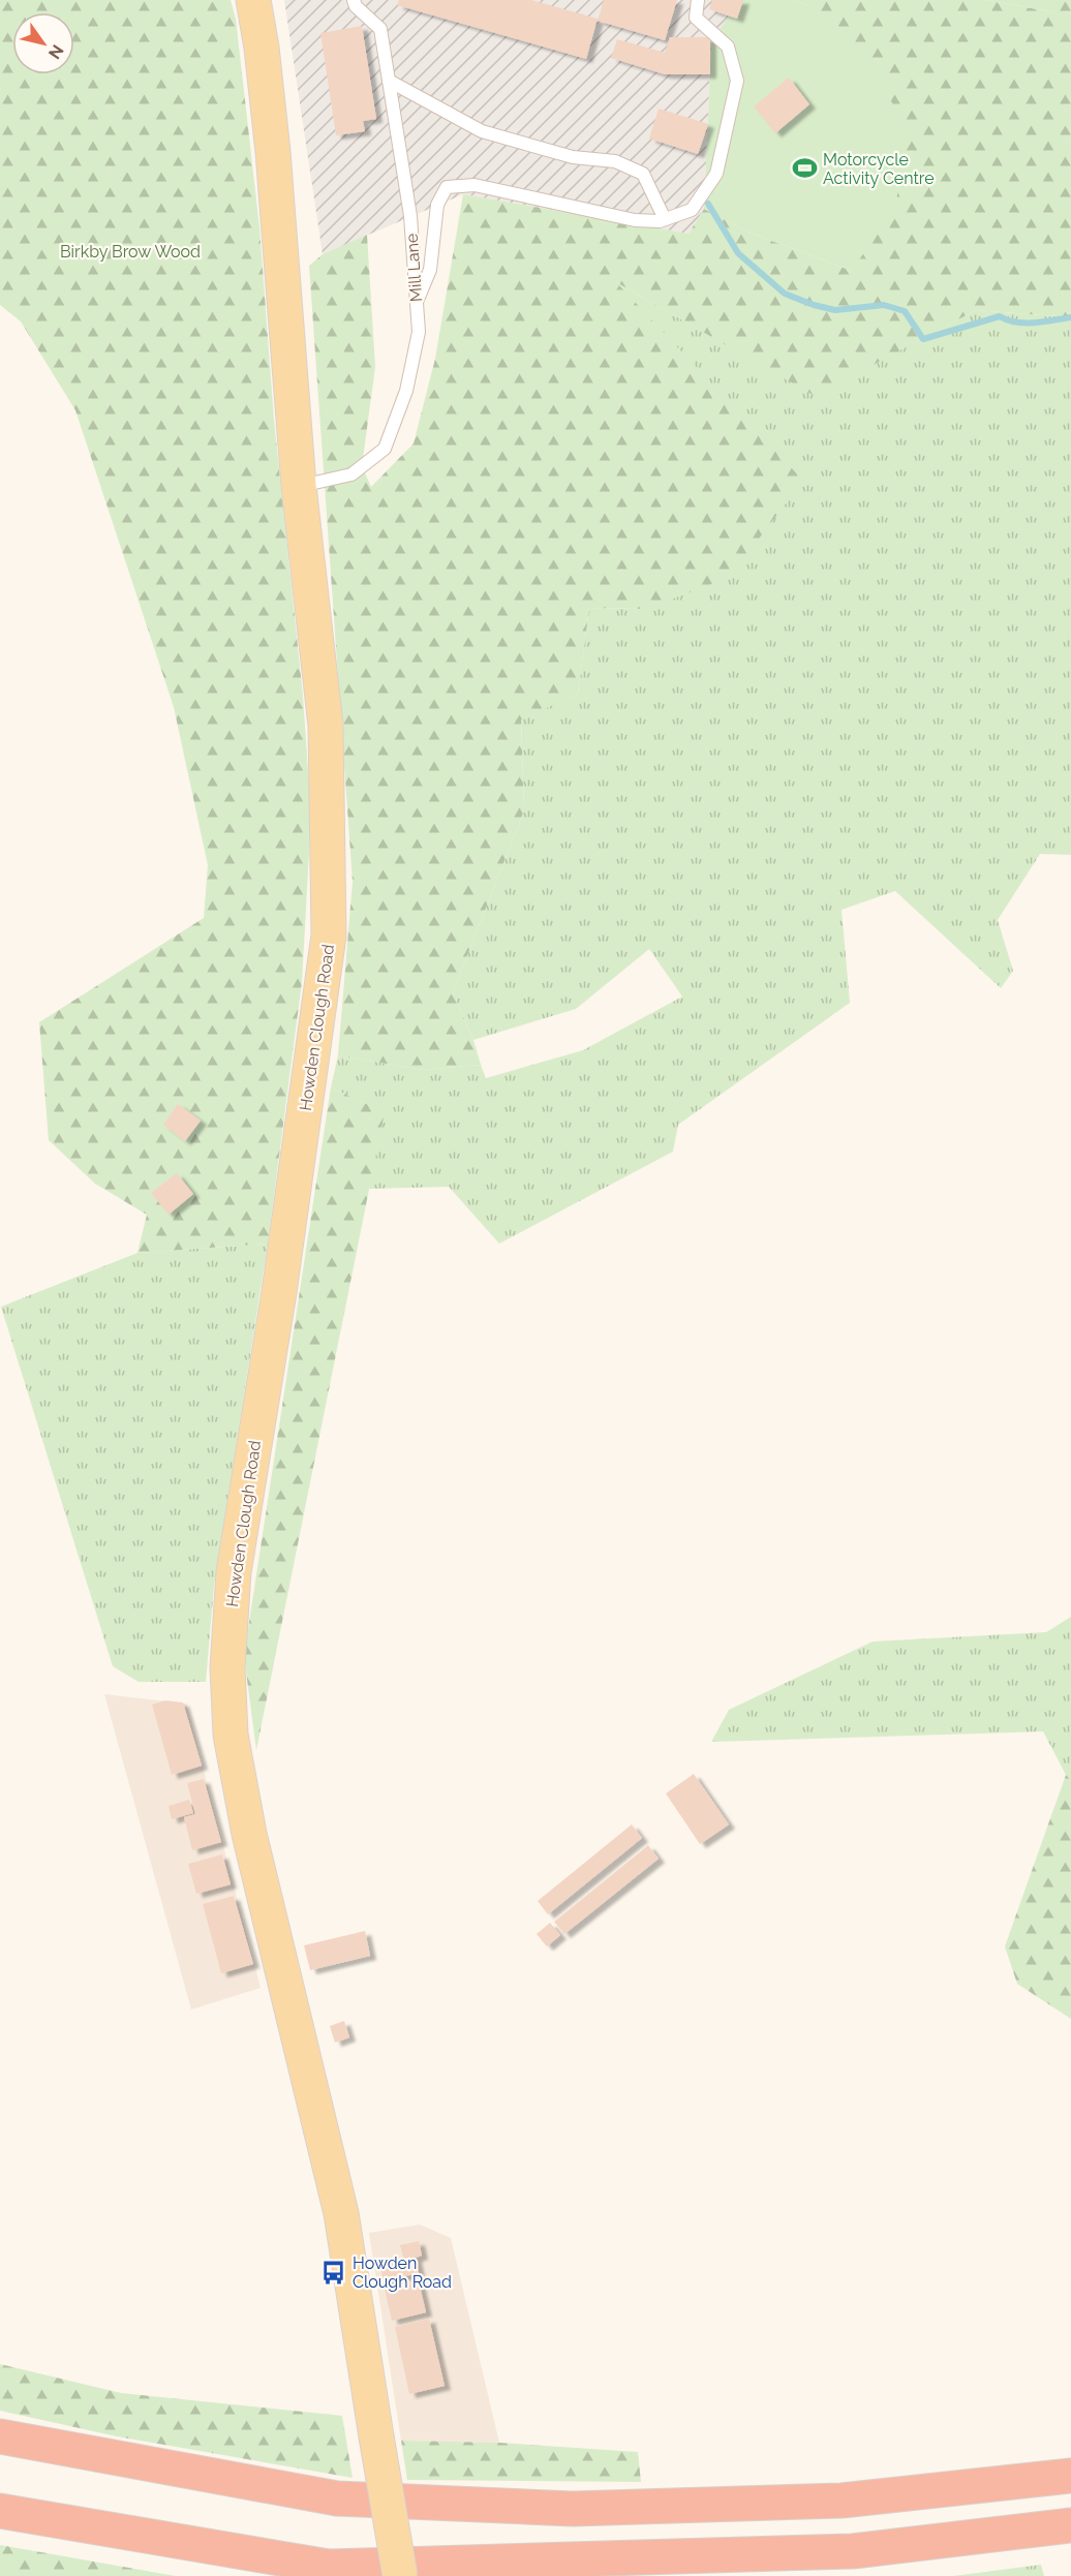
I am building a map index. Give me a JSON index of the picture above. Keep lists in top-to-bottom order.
{
  "streets": {
    "main road": ["Howden Clough Road"],
    "lane": ["Mill Lane"]
  },
  "crossings": [
    ["Mill Lane", "Howden Clough Road"]
  ],
  "parks": ["Birkby Brow Wood"],
  "places": {
    "sports": ["Motorcycle Activity Centre"],
    "bus stop": ["Howden Clough Road"]
  },
  "north": "bottom right"
}
